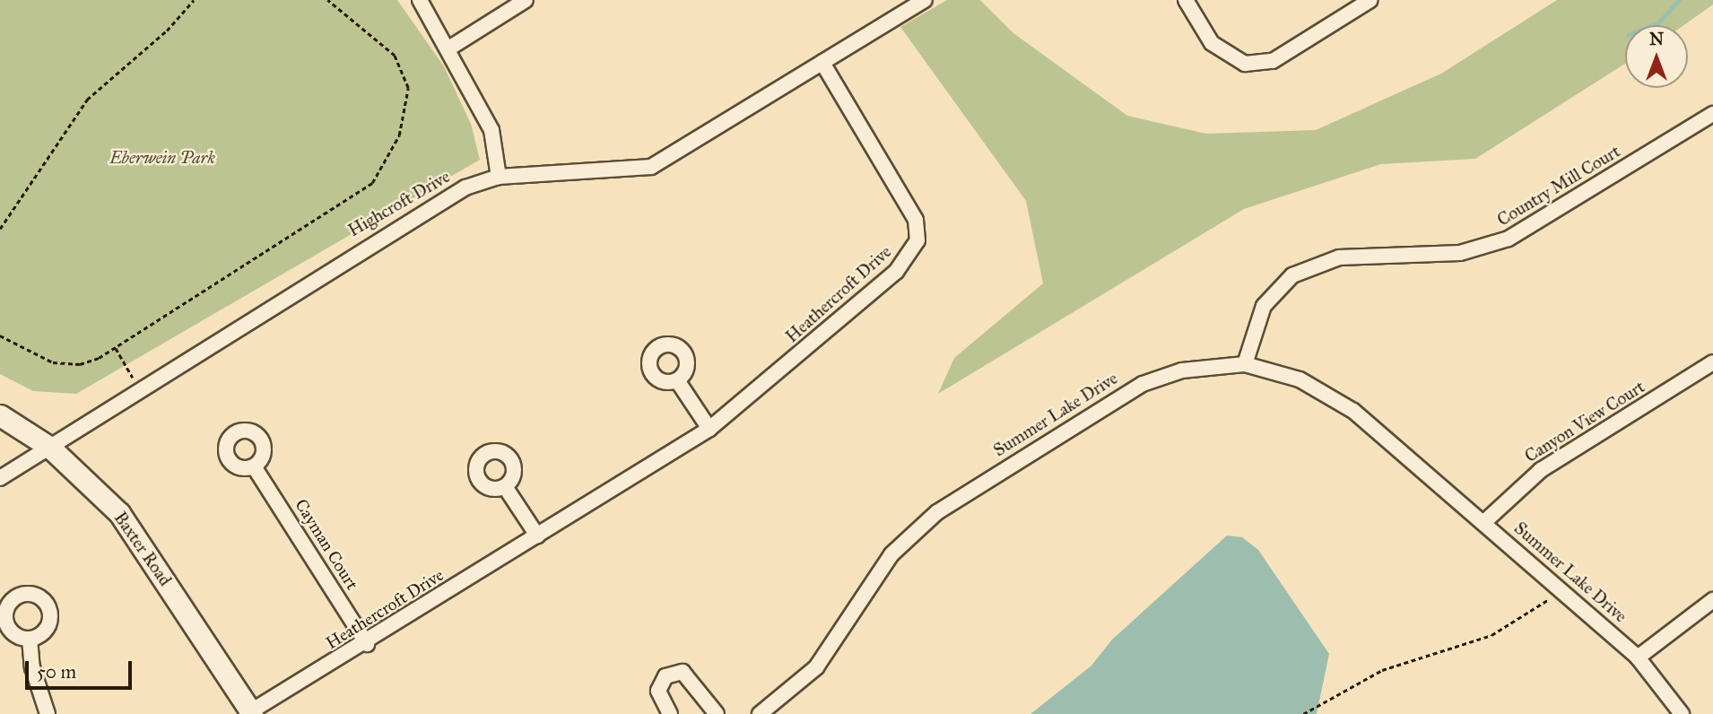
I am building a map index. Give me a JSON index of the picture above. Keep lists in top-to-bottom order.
{
  "streets": {
    "main road": ["Baxter Road"],
    "street": [
      "Country Mill Court",
      "Highcroft Drive",
      "Heathercroft Drive",
      "Summer Lake Drive",
      "Canyon View Court",
      "Cayman Court"
    ]
  },
  "crossings": [
    ["Country Mill Court", "Summer Lake Drive"],
    ["Highcroft Drive", "Heathercroft Drive"],
    ["Highcroft Drive", "Baxter Road"],
    ["Heathercroft Drive", "Cayman Court"],
    ["Heathercroft Drive", "Baxter Road"],
    ["Summer Lake Drive", "Canyon View Court"]
  ],
  "parks": ["Eberwein Park"],
  "scale_bar": "50 m",
  "north": "top"
}
